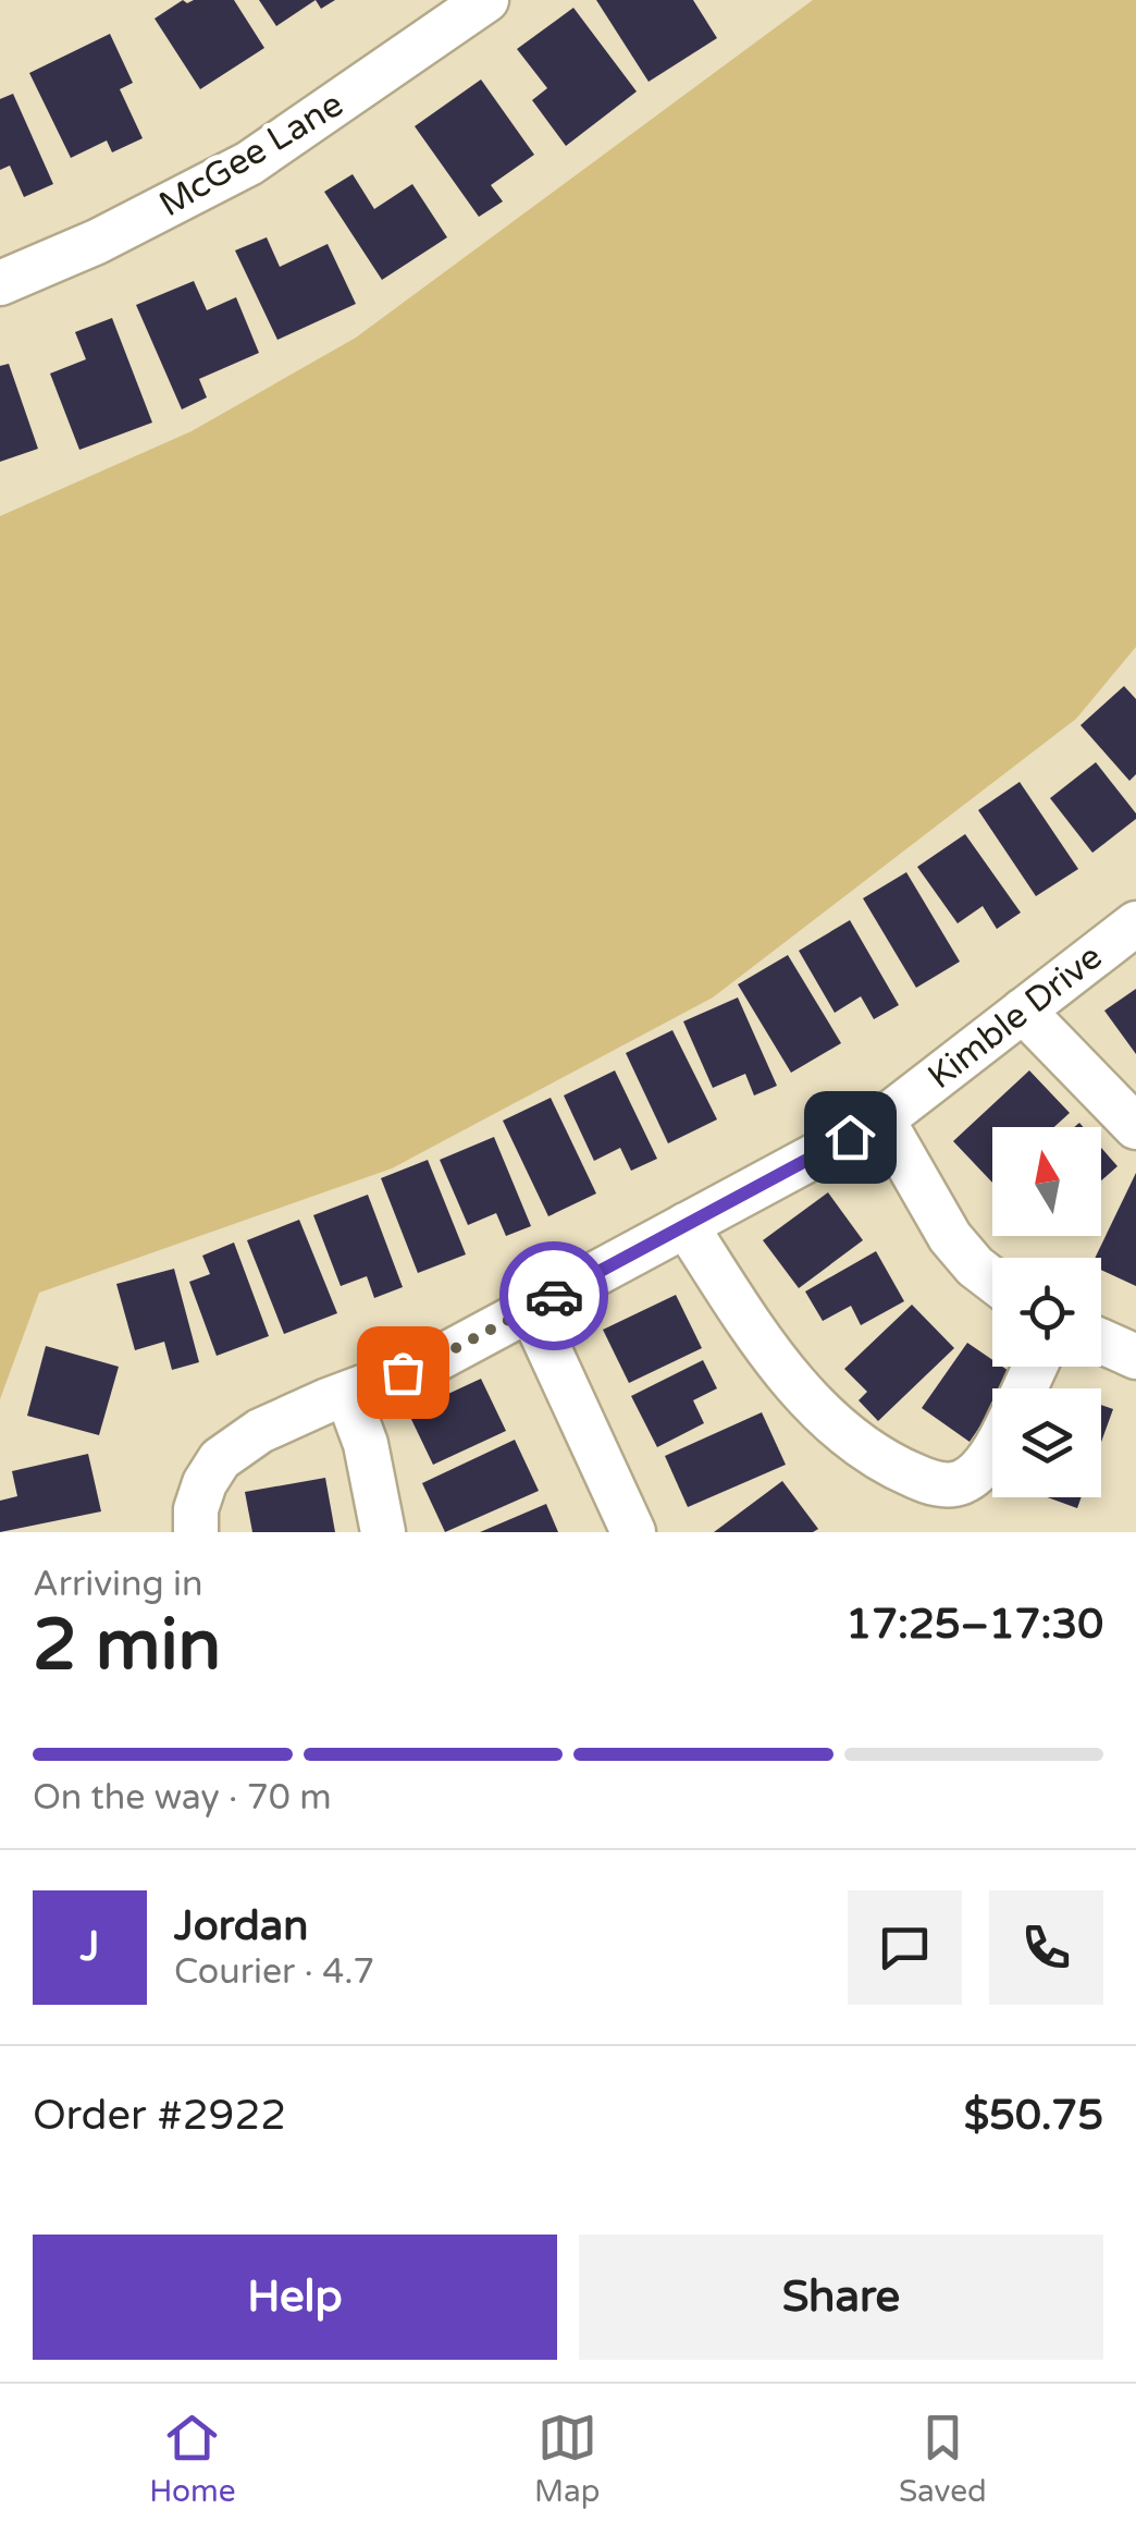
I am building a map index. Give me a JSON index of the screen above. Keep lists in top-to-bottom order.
{
  "streets": {
    "street": ["McGee Lane", "Kimble Drive"]
  },
  "north": "top",
  "page": {
    "heading": ["2 min", "Arriving in", "17:25–17:30"],
    "panel": [
      "Jordan",
      "Courier · 4.7",
      "Order #2922",
      "$50.75"
    ],
    "bar": "On the way · 70 m",
    "round": "J",
    "buttons": ["Help", "Share"],
    "tabs": ["Home", "Map", "Saved"]
  }
}
